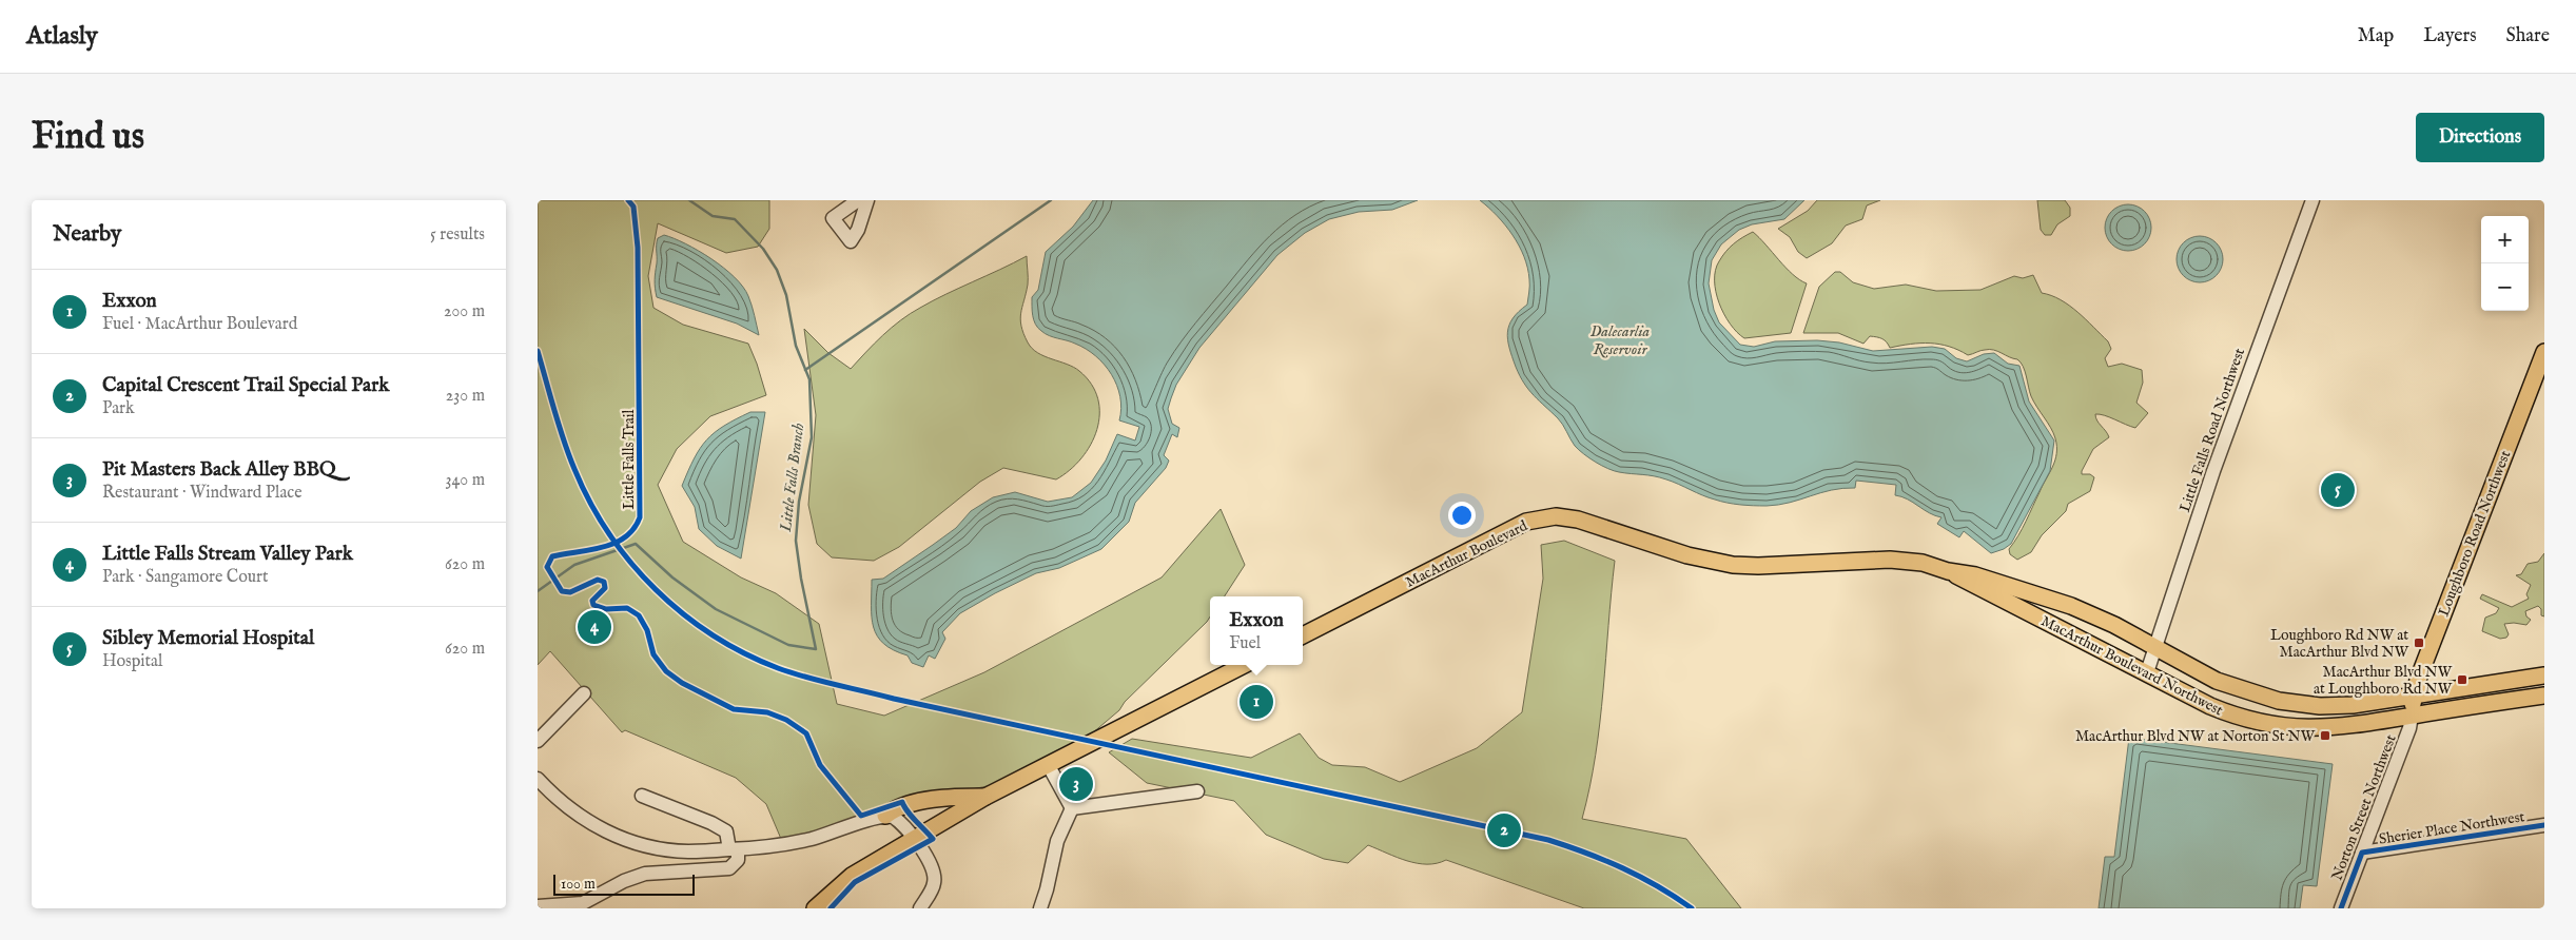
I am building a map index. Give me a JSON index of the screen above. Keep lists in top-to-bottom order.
{
  "streets": {
    "main road": ["Loughboro Road Northwest", "MacArthur Boulevard", "MacArthur Boulevard Northwest"],
    "street": ["Little Falls Road Northwest", "Norton Street Northwest", "Sherier Place Northwest"],
    "cycle path": ["Little Falls Trail"]
  },
  "crossings": [
    ["Little Falls Road Northwest", "MacArthur Boulevard Northwest"],
    ["Loughboro Road Northwest", "MacArthur Boulevard Northwest"],
    ["Loughboro Road Northwest", "Norton Street Northwest"],
    ["MacArthur Boulevard", "MacArthur Boulevard Northwest"],
    ["MacArthur Boulevard Northwest", "Norton Street Northwest"],
    ["Norton Street Northwest", "Sherier Place Northwest"]
  ],
  "water": ["Dalecarlia Reservoir", "Little Falls Branch"],
  "places": {
    "transit": ["Loughboro Rd NW at MacArthur Blvd NW", "MacArthur Blvd NW at Loughboro Rd NW", "MacArthur Blvd NW at Norton St NW"]
  },
  "scale_bar": "100 m",
  "page": {
    "header": "Atlasly",
    "nav": ["Map", "Layers", "Share"],
    "buttons": "Directions",
    "title": "Find us",
    "heading": ["Nearby", "5 results"],
    "map_buttons": ["+", "−"],
    "list": [
      {
        "mark": "1",
        "name": "Exxon",
        "note": "Fuel · MacArthur Boulevard",
        "value": "200 m"
      },
      {
        "mark": "2",
        "name": "Capital Crescent Trail Special Park",
        "note": "Park",
        "value": "230 m"
      },
      {
        "mark": "3",
        "name": "Pit Masters Back Alley BBQ",
        "note": "Restaurant · Windward Place",
        "value": "340 m"
      },
      {
        "mark": "4",
        "name": "Little Falls Stream Valley Park",
        "note": "Park · Sangamore Court",
        "value": "620 m"
      },
      {
        "mark": "5",
        "name": "Sibley Memorial Hospital",
        "note": "Hospital",
        "value": "620 m"
      }
    ],
    "pins": [
      "5",
      "4",
      "1",
      "3",
      "2"
    ],
    "popup": ["Exxon", "Fuel"],
    "scale": "100 m"
  }
}
